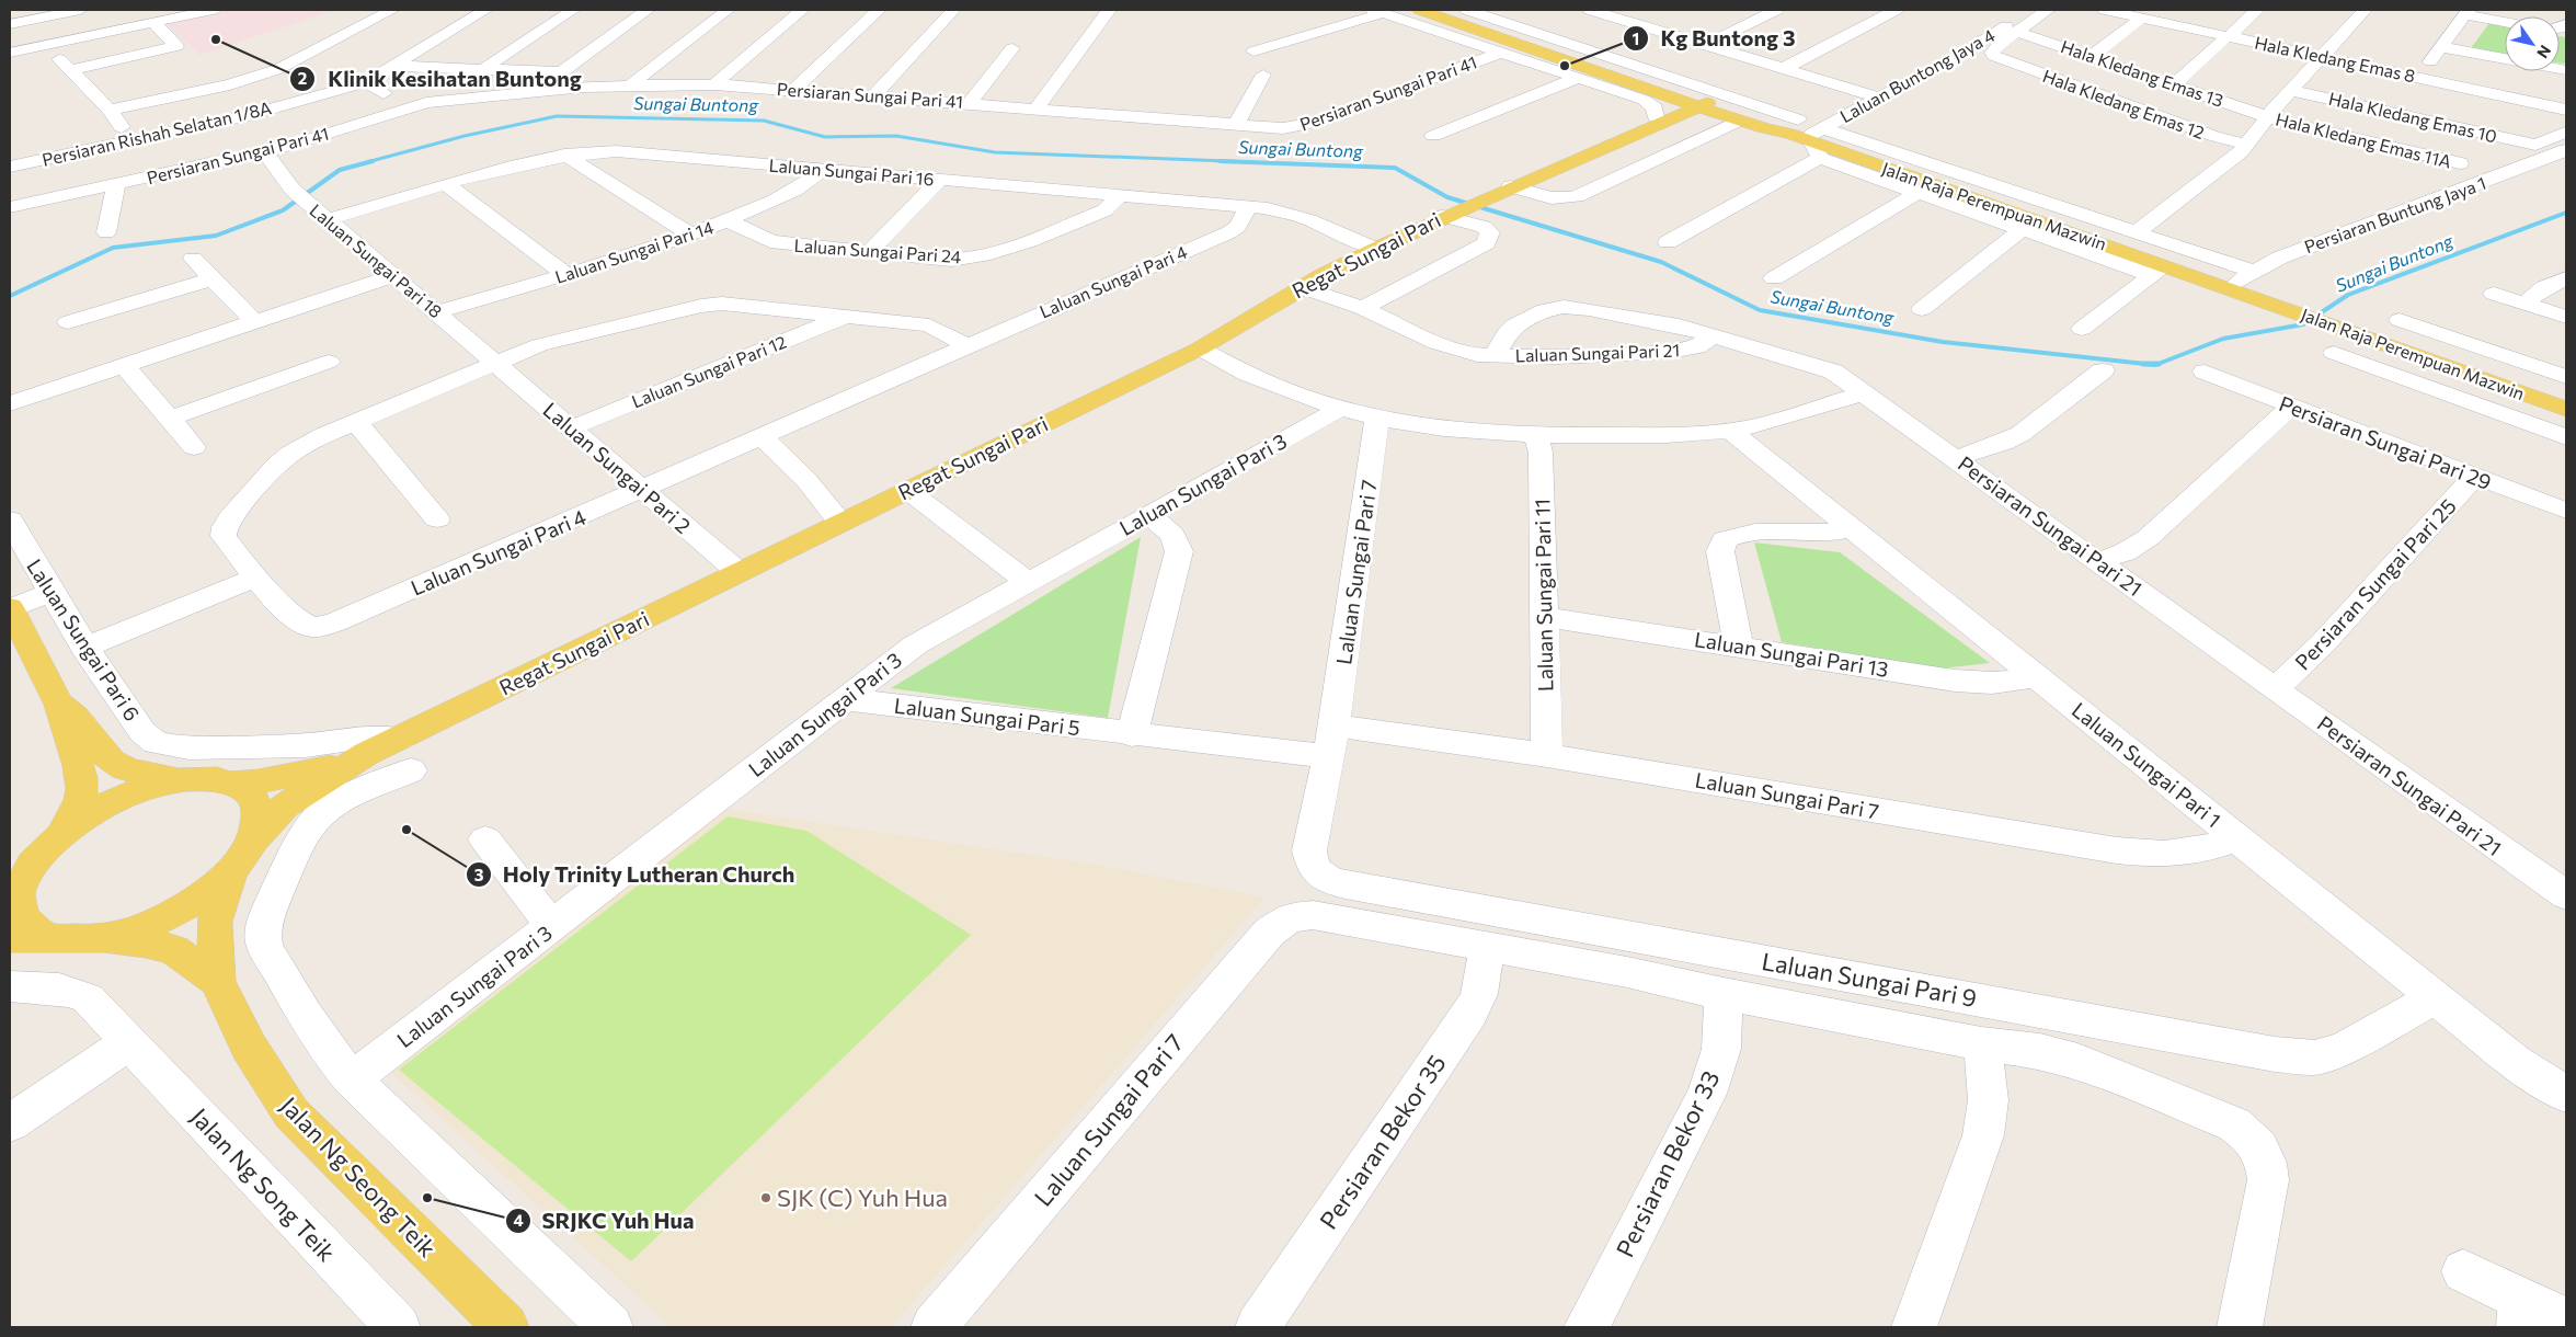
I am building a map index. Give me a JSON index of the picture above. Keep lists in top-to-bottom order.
{
  "streets": {
    "main road": ["Jalan Raja Perempuan Mazwin", "Regat Sungai Pari", "Jalan Ng Seong Teik"],
    "street": [
      "Hala Kledang Emas 8",
      "Hala Kledang Emas 13",
      "Laluan Buntong Jaya 4",
      "Persiaran Sungai Pari 41",
      "Hala Kledang Emas 12",
      "Hala Kledang Emas 10",
      "Persiaran Rishah Selatan 1/8A",
      "Hala Kledang Emas 11A",
      "Laluan Sungai Pari 16",
      "Persiaran Buntung Jaya 1",
      "Laluan Sungai Pari 24",
      "Laluan Sungai Pari 14",
      "Laluan Sungai Pari 18",
      "Laluan Sungai Pari 4",
      "Laluan Sungai Pari 21",
      "Laluan Sungai Pari 12",
      "Persiaran Sungai Pari 29",
      "Laluan Sungai Pari 2",
      "Laluan Sungai Pari 3",
      "Persiaran Sungai Pari 21",
      "Laluan Sungai Pari 7",
      "Persiaran Sungai Pari 25",
      "Laluan Sungai Pari 11",
      "Laluan Sungai Pari 6",
      "Laluan Sungai Pari 13",
      "Laluan Sungai Pari 5",
      "Laluan Sungai Pari 1",
      "Laluan Sungai Pari 9",
      "Persiaran Bekor 35",
      "Persiaran Bekor 33",
      "Jalan Ng Song Teik"
    ]
  },
  "crossings": [
    ["Hala Kledang Emas 13", "Hala Kledang Emas 12"],
    ["Hala Kledang Emas 13", "Hala Kledang Emas 11A"],
    ["Laluan Buntong Jaya 4", "Jalan Raja Perempuan Mazwin"],
    ["Persiaran Sungai Pari 41", "Laluan Sungai Pari 18"],
    ["Laluan Sungai Pari 16", "Laluan Sungai Pari 24"],
    ["Laluan Sungai Pari 16", "Laluan Sungai Pari 14"],
    ["Laluan Sungai Pari 16", "Regat Sungai Pari"],
    ["Laluan Sungai Pari 16", "Laluan Sungai Pari 18"],
    ["Laluan Sungai Pari 16", "Laluan Sungai Pari 4"],
    ["Jalan Raja Perempuan Mazwin", "Persiaran Buntung Jaya 1"],
    ["Jalan Raja Perempuan Mazwin", "Regat Sungai Pari"],
    ["Laluan Sungai Pari 24", "Laluan Sungai Pari 14"],
    ["Laluan Sungai Pari 14", "Laluan Sungai Pari 18"],
    ["Regat Sungai Pari", "Laluan Sungai Pari 2"],
    ["Regat Sungai Pari", "Laluan Sungai Pari 6"],
    ["Laluan Sungai Pari 18", "Laluan Sungai Pari 4"],
    ["Laluan Sungai Pari 18", "Laluan Sungai Pari 2"],
    ["Laluan Sungai Pari 4", "Laluan Sungai Pari 12"],
    ["Laluan Sungai Pari 4", "Laluan Sungai Pari 2"],
    ["Laluan Sungai Pari 21", "Persiaran Sungai Pari 21"],
    ["Laluan Sungai Pari 12", "Laluan Sungai Pari 2"],
    ["Persiaran Sungai Pari 29", "Persiaran Sungai Pari 25"],
    ["Laluan Sungai Pari 3", "Laluan Sungai Pari 5"],
    ["Persiaran Sungai Pari 21", "Persiaran Sungai Pari 25"],
    ["Laluan Sungai Pari 7", "Laluan Sungai Pari 11"],
    ["Laluan Sungai Pari 7", "Laluan Sungai Pari 5"],
    ["Laluan Sungai Pari 7", "Laluan Sungai Pari 1"],
    ["Laluan Sungai Pari 7", "Laluan Sungai Pari 9"],
    ["Laluan Sungai Pari 7", "Persiaran Bekor 35"],
    ["Laluan Sungai Pari 11", "Laluan Sungai Pari 13"],
    ["Laluan Sungai Pari 13", "Laluan Sungai Pari 1"],
    ["Laluan Sungai Pari 1", "Laluan Sungai Pari 9"]
  ],
  "water": ["Sungai Buntong"],
  "places": [
    "Klinik Kesihatan Buntong",
    "Kg Buntong 3",
    "Holy Trinity Lutheran Church",
    "SRJKC Yuh Hua",
    "SJK (C) Yuh Hua"
  ],
  "north": "bottom right"
}
